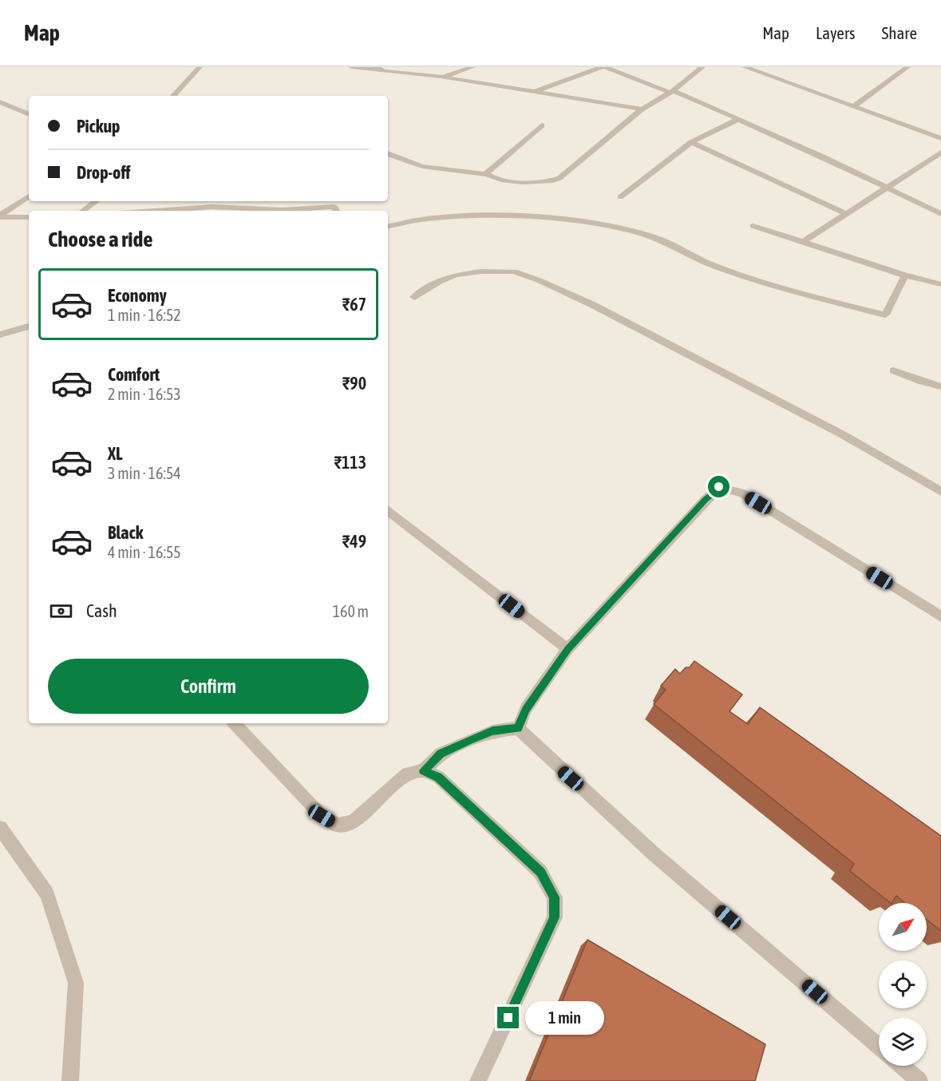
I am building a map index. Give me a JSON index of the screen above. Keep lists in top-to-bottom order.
{
  "north": "top right",
  "page": {
    "header": "Map",
    "nav": ["Map", "Layers", "Share"],
    "banner": ["Pickup", "Drop-off"],
    "heading": "Choose a ride",
    "list": [
      {
        "name": "Economy",
        "note": "1 min · 16:52",
        "value": "₹67"
      },
      {
        "name": "Comfort",
        "note": "2 min · 16:53",
        "value": "₹90"
      },
      {
        "name": "XL",
        "note": "3 min · 16:54",
        "value": "₹113"
      },
      {
        "name": "Black",
        "note": "4 min · 16:55",
        "value": "₹49"
      }
    ],
    "pay": ["Cash", "160 m"],
    "buttons": "Confirm",
    "bubble": "1 min"
  }
}
